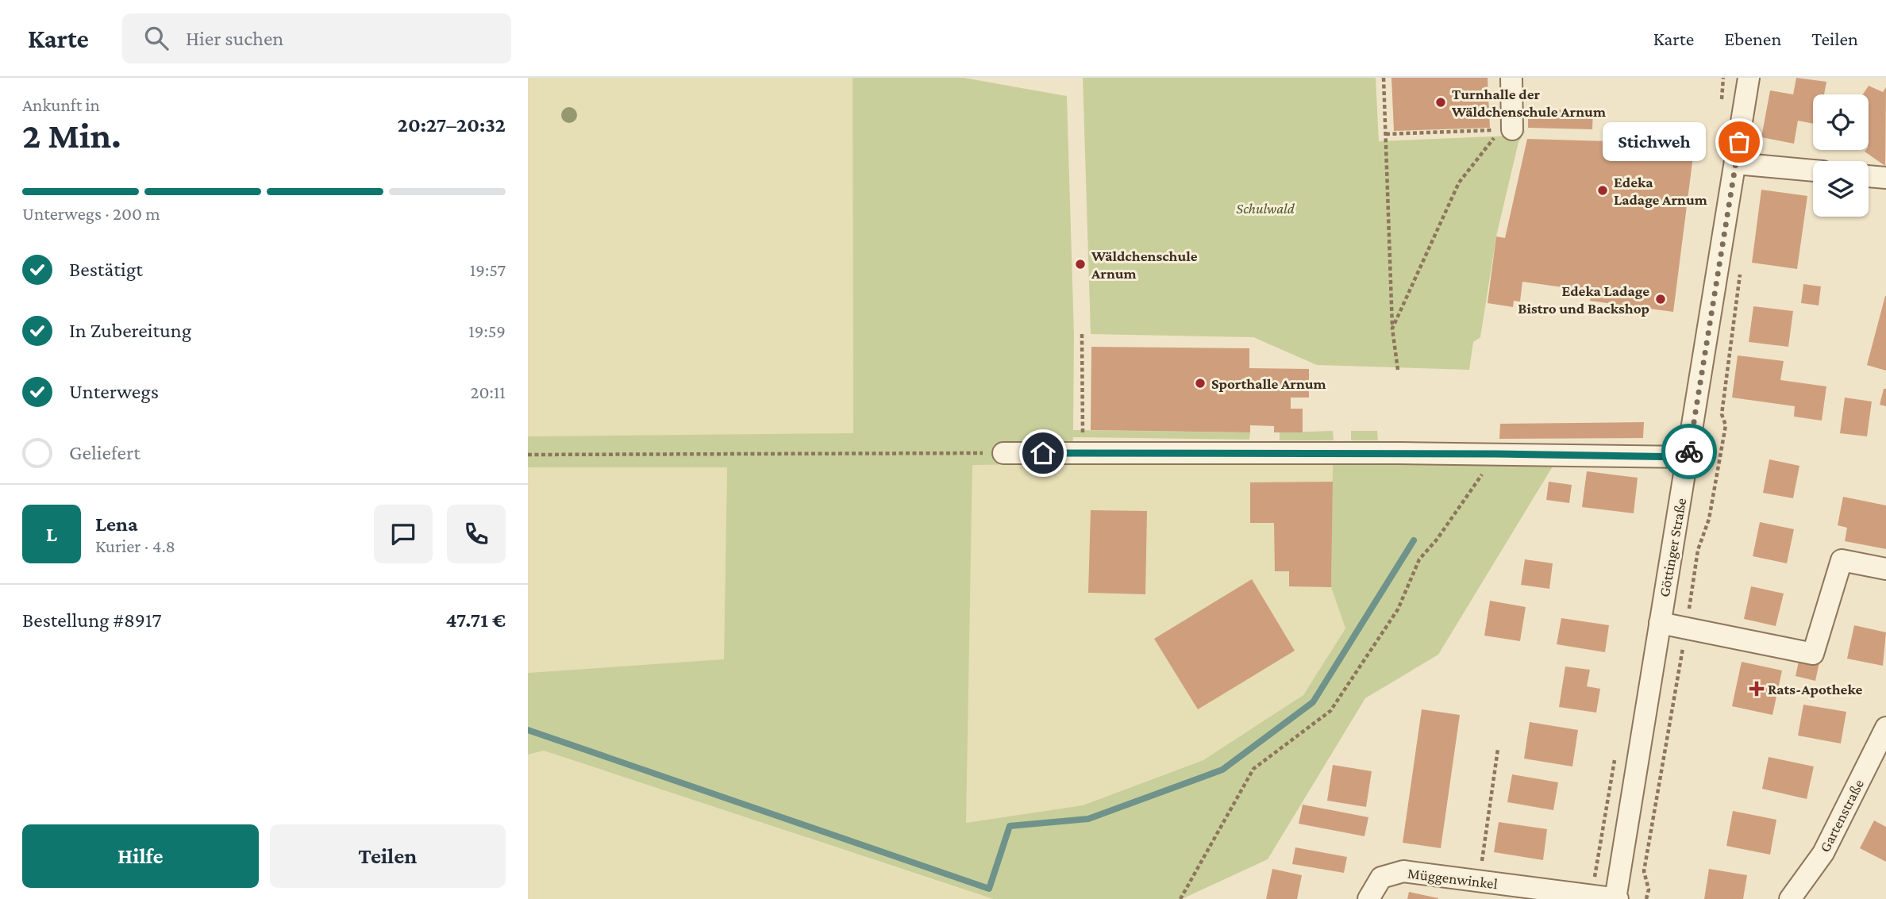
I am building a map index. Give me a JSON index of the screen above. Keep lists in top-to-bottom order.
{
  "streets": {
    "street": ["Göttinger Straße", "Gartenstraße", "Müggenwinkel"]
  },
  "crossings": [
    ["Göttinger Straße", "Müggenwinkel"]
  ],
  "parks": ["Schulwald"],
  "places": {
    "other": [
      "Turnhalle der Wäldchenschule Arnum",
      "Stichweh",
      "Edeka Ladage Arnum",
      "Wäldchenschule Arnum",
      "Edeka Ladage Bistro und Backshop",
      "Sporthalle Arnum"
    ],
    "health": ["Rats-Apotheke"]
  },
  "page": {
    "header": "Karte",
    "search": "Hier suchen",
    "nav": ["Karte", "Ebenen", "Teilen"],
    "heading": ["2 Min.", "Ankunft in", "20:27–20:32"],
    "panel": [
      "Lena",
      "Kurier · 4.8",
      "Bestellung #8917",
      "47.71 €"
    ],
    "bubble": "Stichweh",
    "bar": "Unterwegs · 200 m",
    "list": [
      ["Bestätigt", "19:57"],
      ["In Zubereitung", "19:59"],
      ["Unterwegs", "20:11"],
      "Geliefert"
    ],
    "round": "L",
    "buttons": ["Hilfe", "Teilen"]
  }
}
